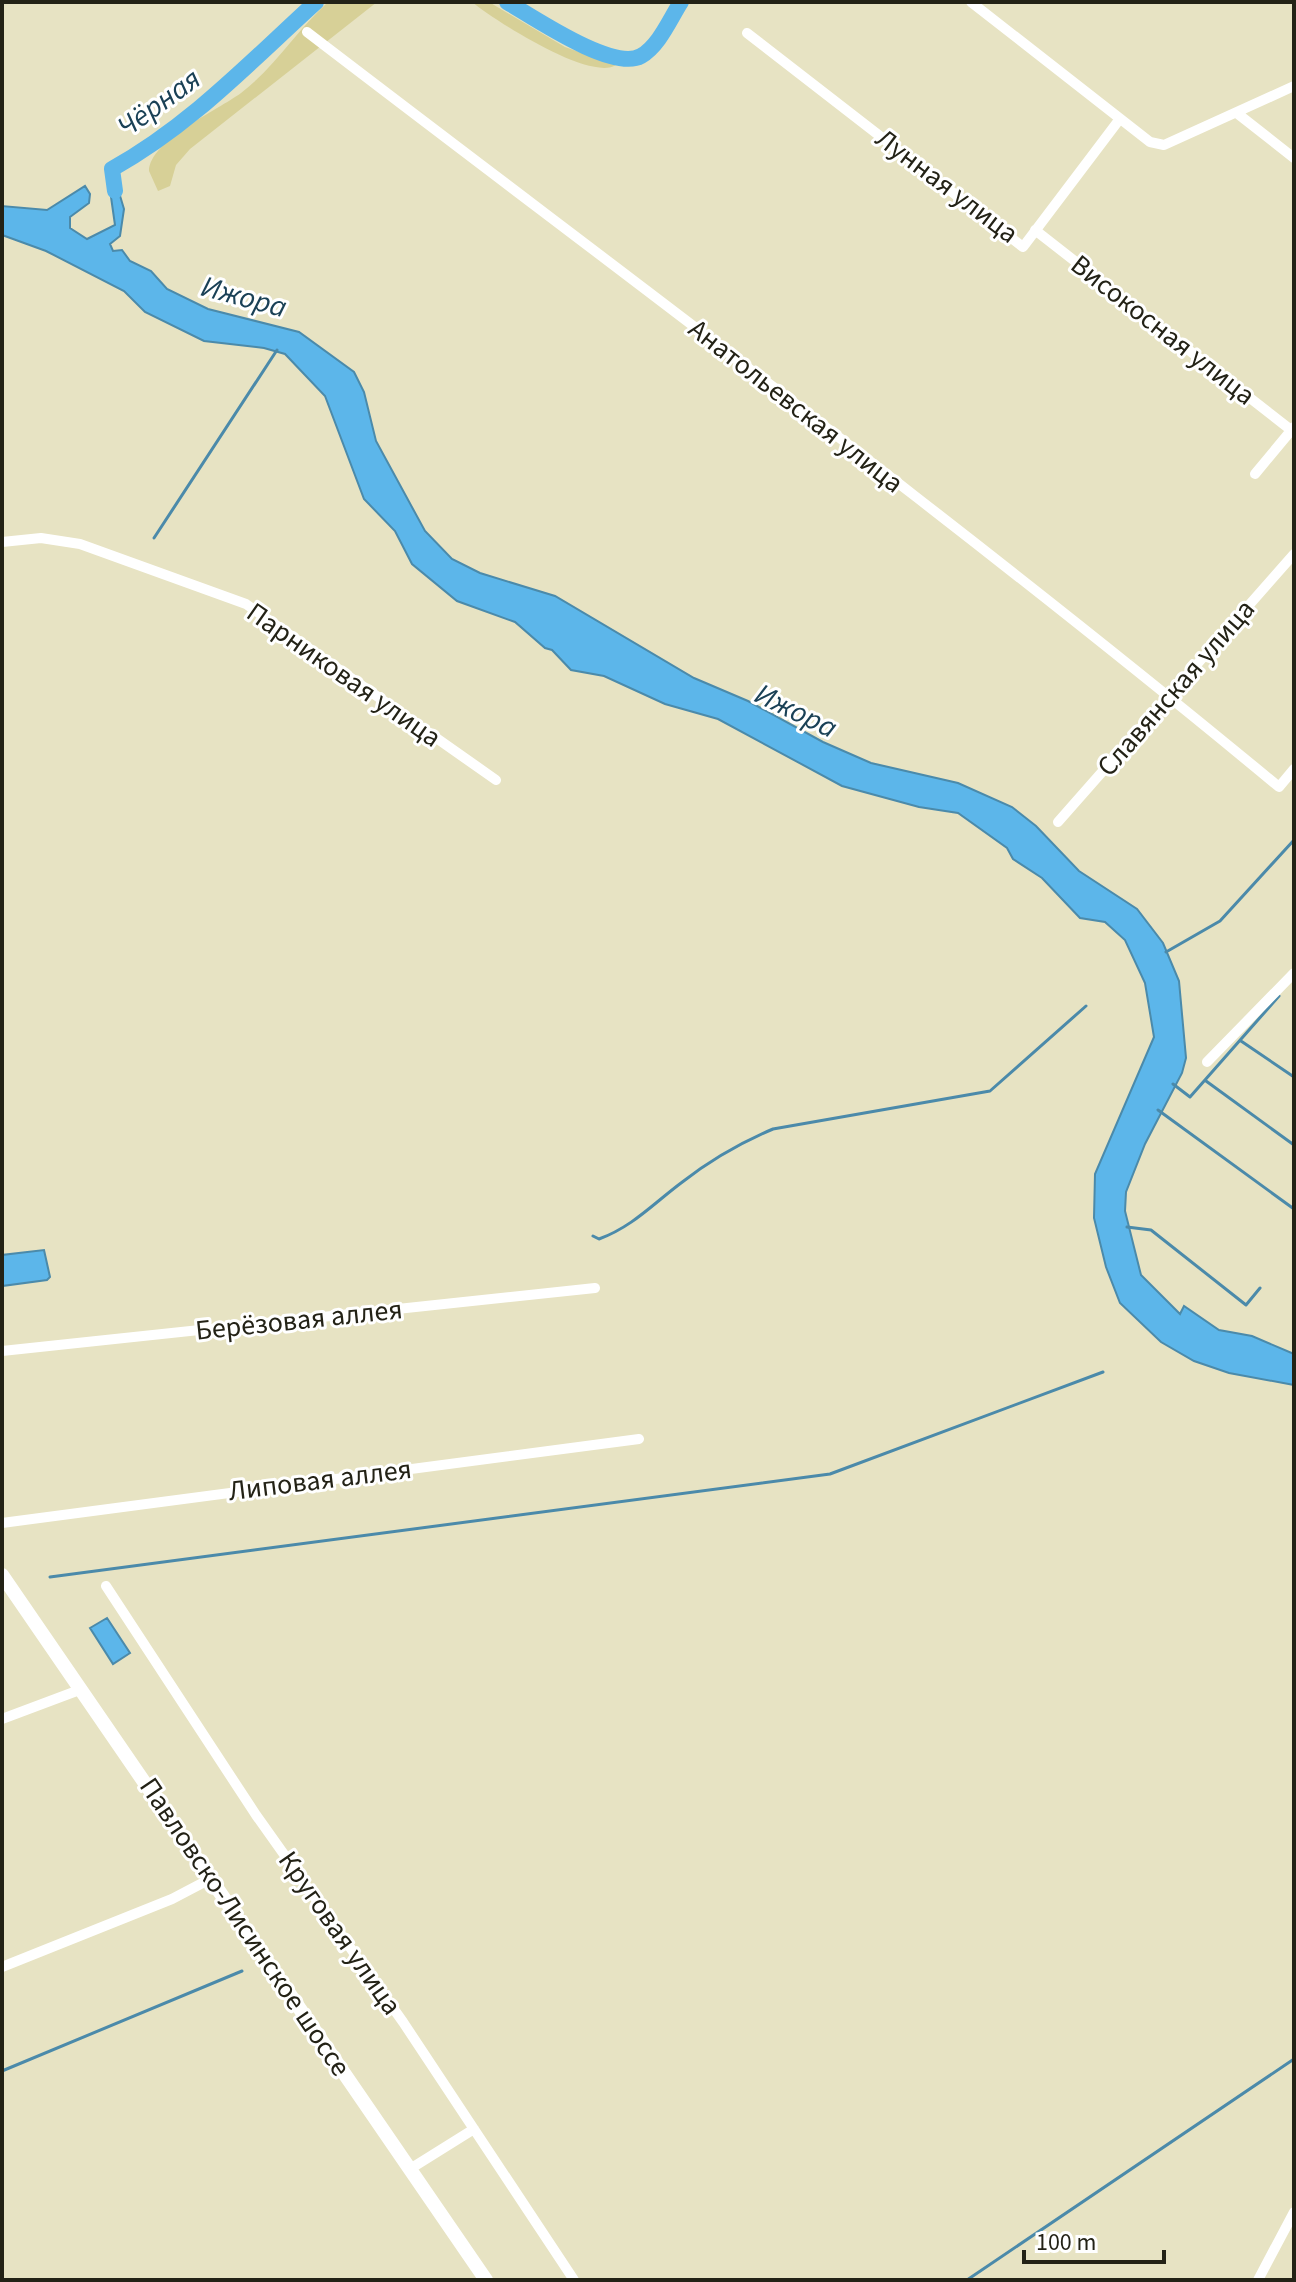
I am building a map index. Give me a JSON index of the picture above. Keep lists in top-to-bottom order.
{
  "streets": {
    "main road": ["Павловско-Лисинское шоссе"],
    "street": [
      "Лунная улица",
      "Високосная улица",
      "Анатольевская улица",
      "Парниковая улица",
      "Славянская улица",
      "Берёзовая аллея",
      "Липовая аллея",
      "Круговая улица"
    ]
  },
  "crossings": [
    ["Лунная улица", "Високосная улица"],
    ["Анатольевская улица", "Славянская улица"]
  ],
  "water": ["Чёрная", "Ижора"],
  "scale_bar": "100 m"
}
